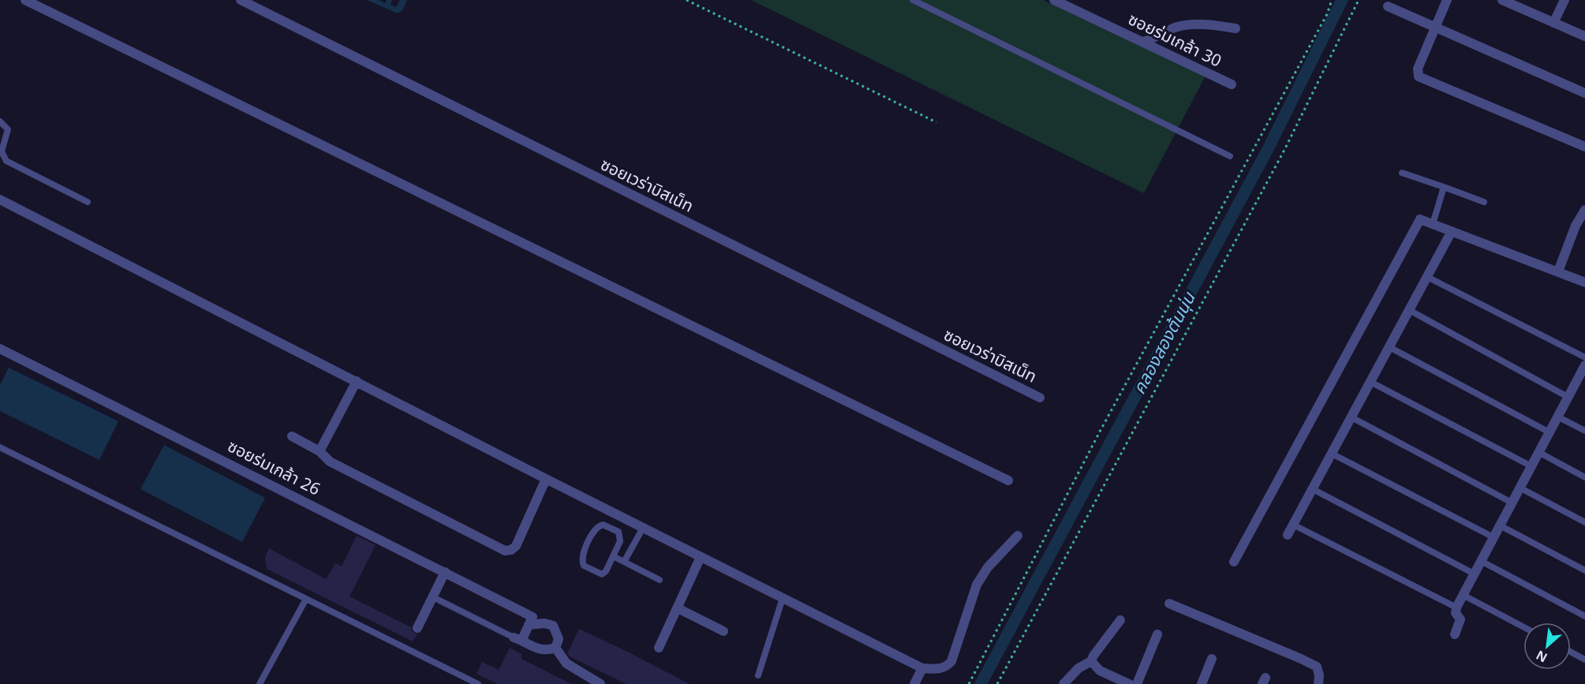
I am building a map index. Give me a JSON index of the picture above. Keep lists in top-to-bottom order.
{
  "streets": {
    "street": ["ซอยร่มเกล้า 30", "ซอยเวร่าบิสเน็ท", "ซอยร่มเกล้า 26"]
  },
  "water": ["คลองสองต้นนุ่น"],
  "north": "bottom left"
}
